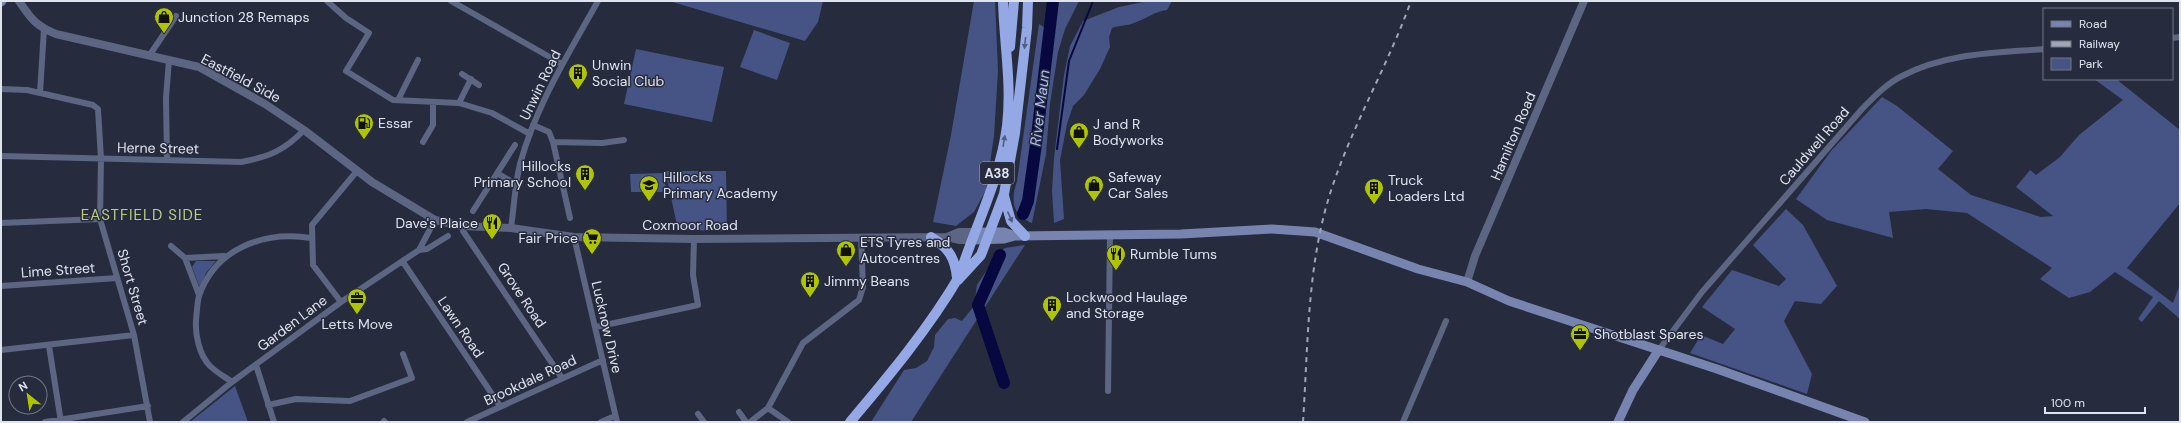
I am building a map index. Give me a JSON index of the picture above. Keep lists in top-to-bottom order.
{
  "streets": {
    "highway": ["A38"],
    "street": [
      "Eastfield Side",
      "Unwin Road",
      "Hamilton Road",
      "Cauldwell Road",
      "Herne Street",
      "Coxmoor Road",
      "Lime Street",
      "Short Street",
      "Grove Road",
      "Garden Lane",
      "Lawn Road",
      "Lucknow Drive",
      "Brookdale Road"
    ]
  },
  "crossings": [
    ["Eastfield Side", "Herne Street"],
    ["Eastfield Side", "Coxmoor Road"],
    ["Eastfield Side", "Garden Lane"],
    ["Unwin Road", "Coxmoor Road"],
    ["Herne Street", "Short Street"],
    ["A38", "Coxmoor Road"],
    ["Coxmoor Road", "Grove Road"],
    ["Coxmoor Road", "Garden Lane"],
    ["Coxmoor Road", "Lucknow Drive"],
    ["Lime Street", "Short Street"],
    ["Grove Road", "Brookdale Road"],
    ["Garden Lane", "Lawn Road"],
    ["Lawn Road", "Brookdale Road"],
    ["Lucknow Drive", "Brookdale Road"]
  ],
  "districts": ["EASTFIELD SIDE"],
  "water": ["River Maun"],
  "places": {
    "shop": [
      "Junction 28 Remaps",
      "J and R Bodyworks",
      "Safeway Car Sales",
      "ETS Tyres and Autocentres"
    ],
    "building": [
      "Unwin Social Club",
      "Hillocks Primary School",
      "Truck Loaders Ltd",
      "Jimmy Beans",
      "Lockwood Haulage and Storage"
    ],
    "fuel station": ["Essar"],
    "school or university": ["Hillocks Primary Academy"],
    "restaurant": ["Dave's Plaice", "Rumble Tums"],
    "supermarket": ["Fair Price"],
    "office": ["Letts Move", "Shotblast Spares"]
  },
  "legend": ["Road", "Railway", "Park"],
  "scale_bar": "100 m",
  "north": "top left"
}
